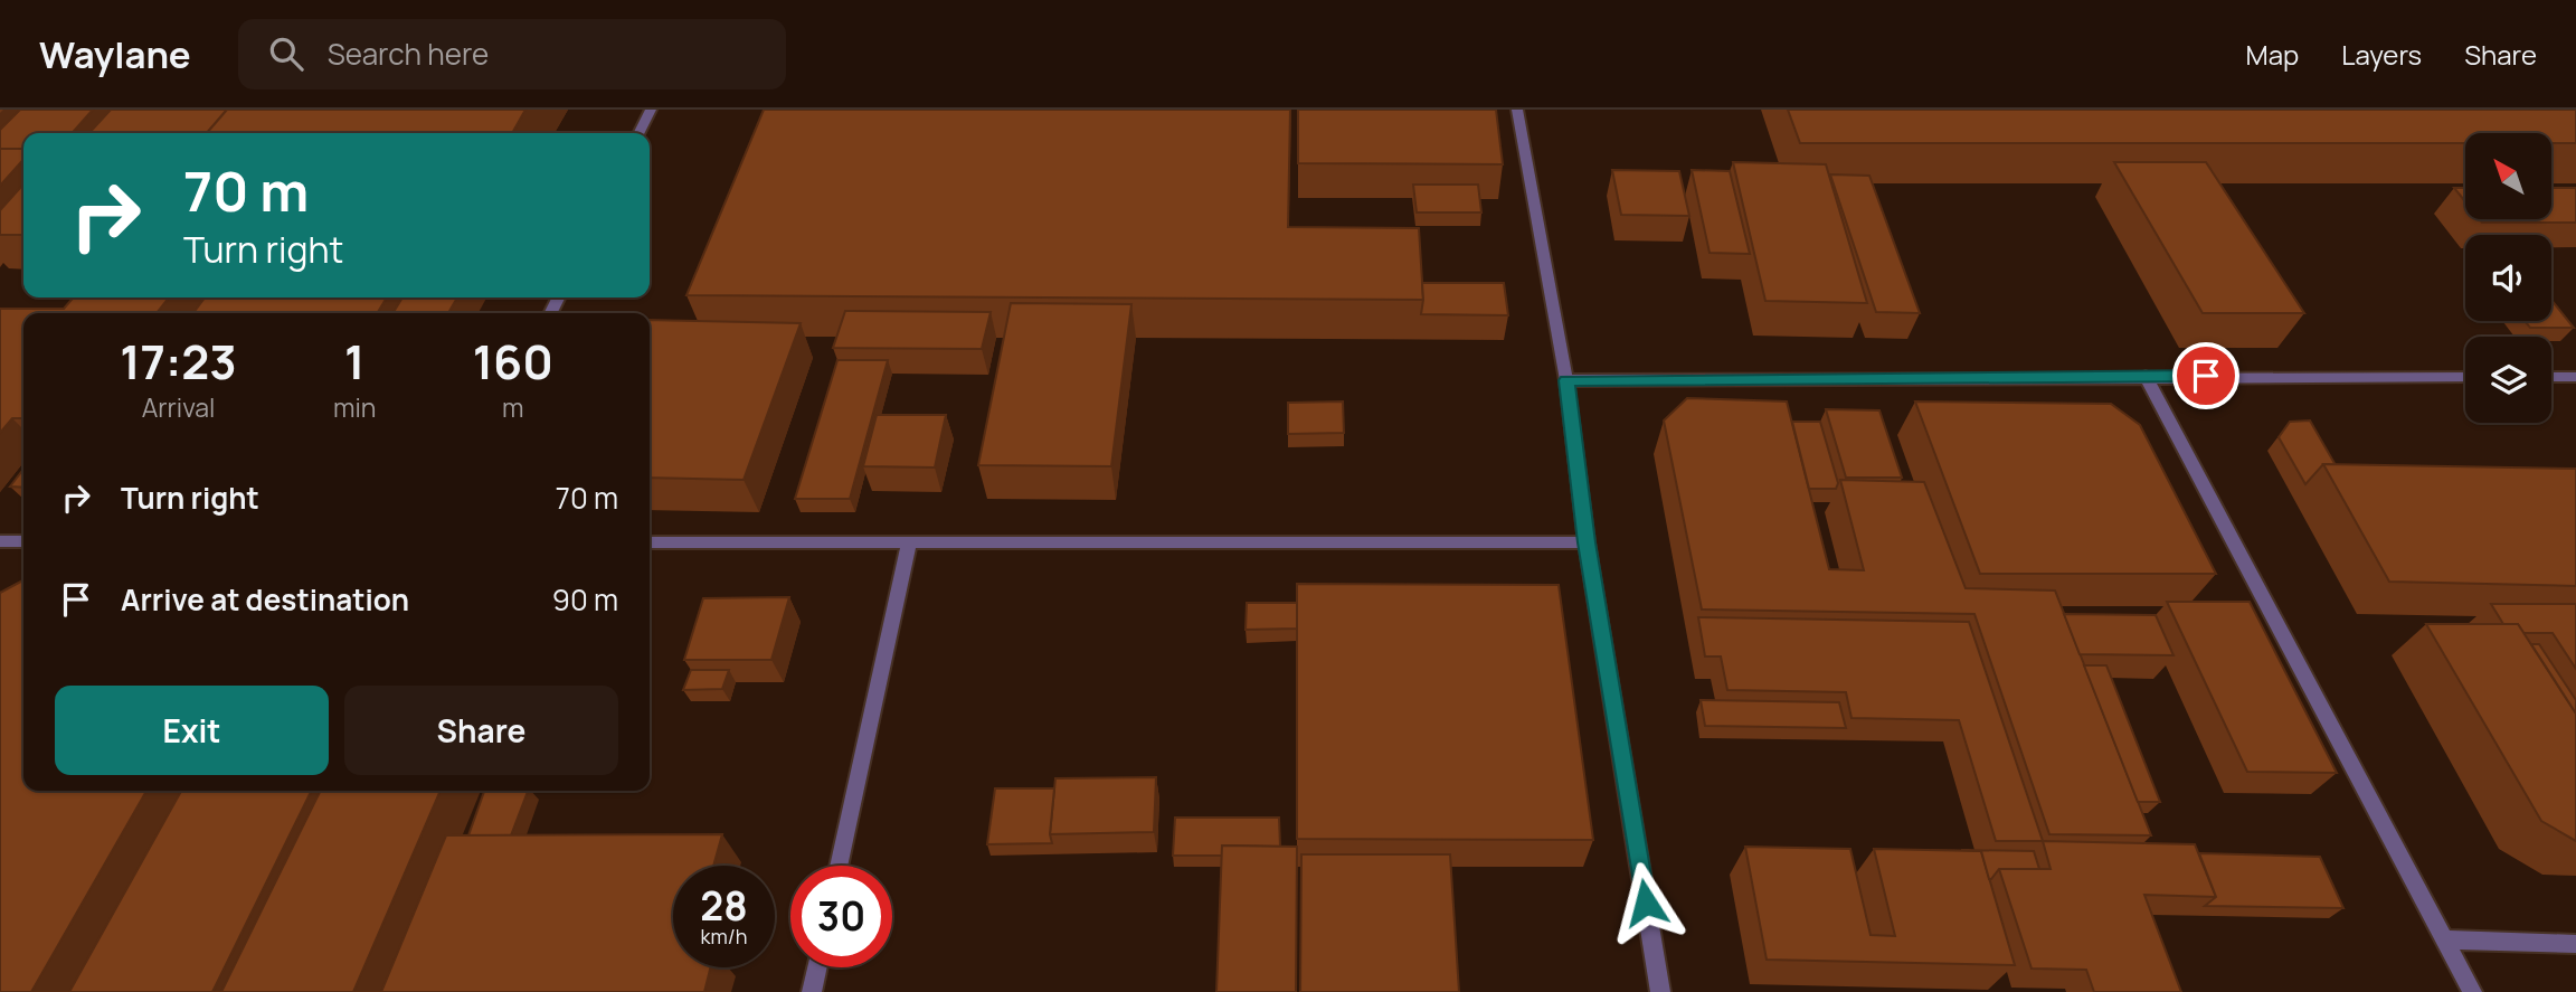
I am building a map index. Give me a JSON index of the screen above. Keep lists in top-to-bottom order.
{
  "north": "top left",
  "page": {
    "header": "Waylane",
    "search": "Search here",
    "nav": ["Map", "Layers", "Share"],
    "turn": ["70 m", "Turn right"],
    "eta": [
      "17:23",
      "Arrival",
      "1",
      "min",
      "160",
      "m"
    ],
    "list": [
      {
        "name": "Turn right",
        "value": "70 m"
      },
      {
        "name": "Arrive at destination",
        "value": "90 m"
      }
    ],
    "buttons": ["Exit", "Share"],
    "speed": "28 km/h",
    "limit": "30"
  }
}
